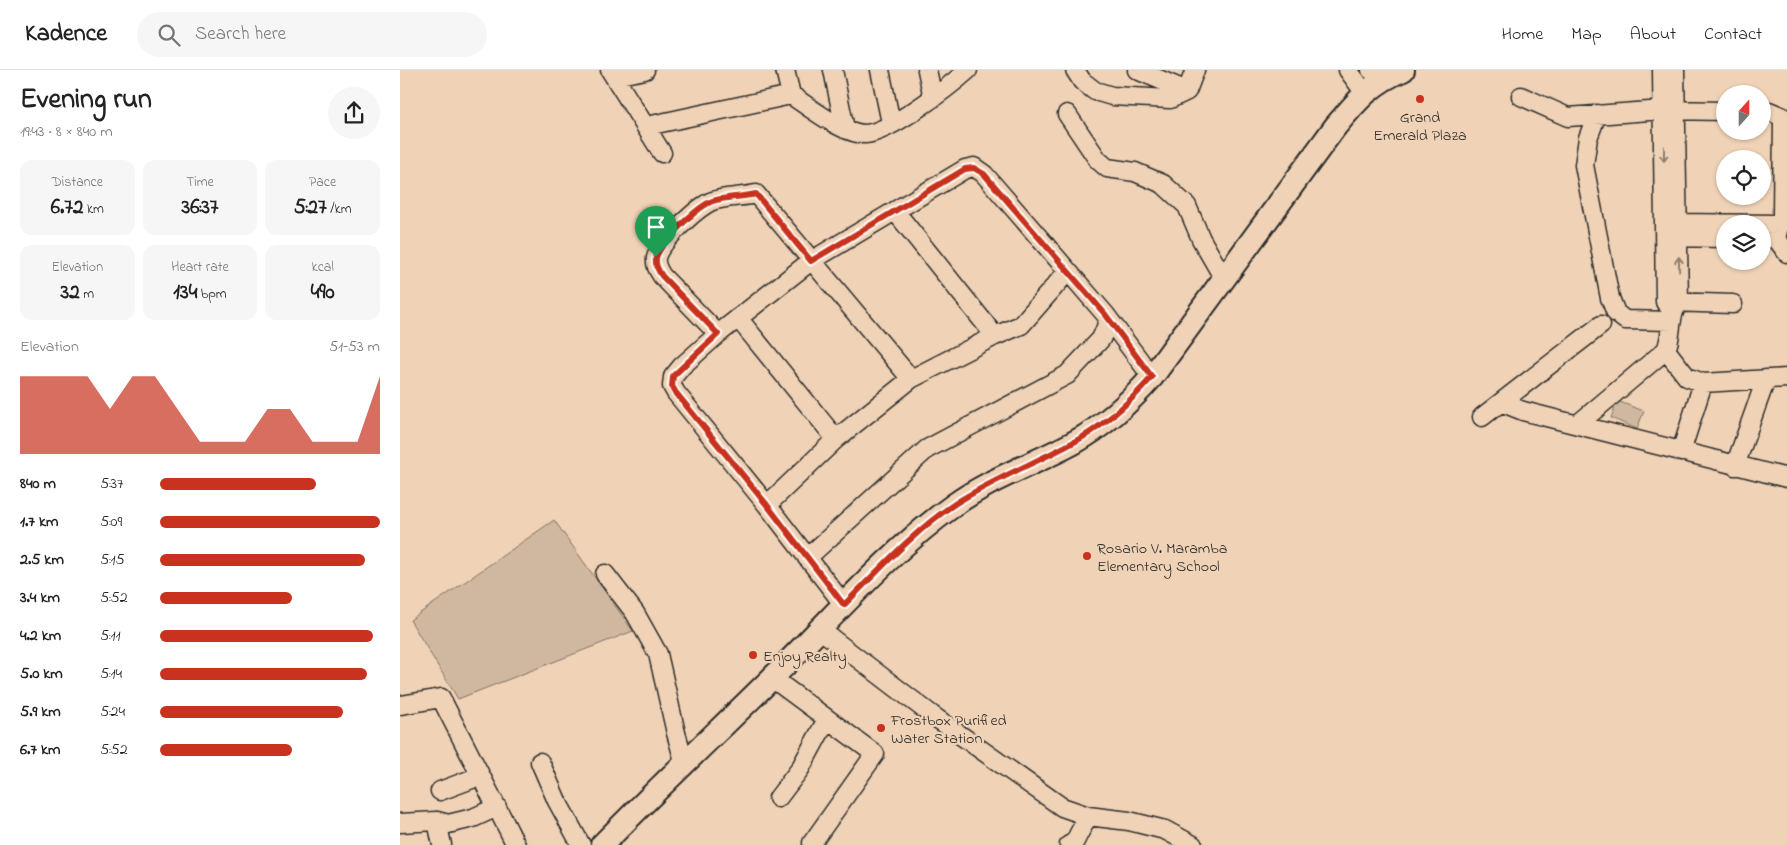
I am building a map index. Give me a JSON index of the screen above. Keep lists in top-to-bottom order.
{
  "places": [
    "Grand Emerald Plaza",
    "Rosario V. Maramba Elementary School",
    "Enjoy Realty",
    "Frostbox Purified Water Station"
  ],
  "north": "top",
  "page": {
    "header": "Kadence",
    "search": "Search here",
    "nav": [
      "Home",
      "Map",
      "About",
      "Contact"
    ],
    "heading": ["Evening run", "19:43 · 8 × 840 m"],
    "stats": [
      ["Distance", "6.72 km"],
      ["Time", "36:37"],
      ["Pace", "5:27 /km"],
      ["Elevation", "32 m"],
      ["Heart rate", "134 bpm"],
      ["kcal", "490"]
    ],
    "chart": ["Elevation", "51–53 m"],
    "list": [
      {
        "name": "840 m",
        "note": "5:37"
      },
      {
        "name": "1.7 km",
        "note": "5:09"
      },
      {
        "name": "2.5 km",
        "note": "5:15"
      },
      {
        "name": "3.4 km",
        "note": "5:52"
      },
      {
        "name": "4.2 km",
        "note": "5:11"
      },
      {
        "name": "5.0 km",
        "note": "5:14"
      },
      {
        "name": "5.9 km",
        "note": "5:24"
      },
      {
        "name": "6.7 km",
        "note": "5:52"
      }
    ]
  }
}
